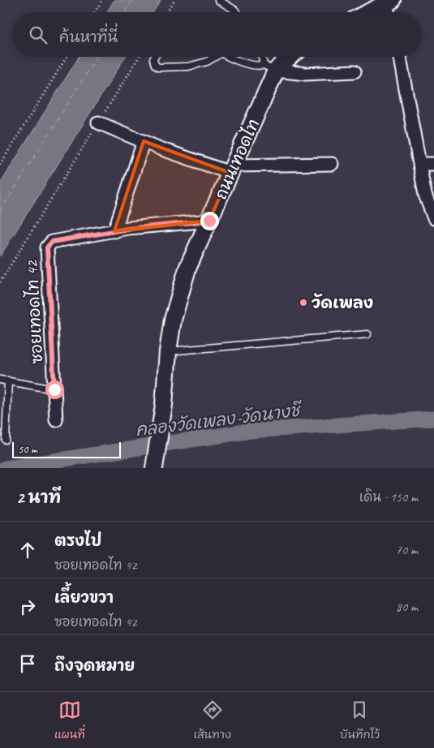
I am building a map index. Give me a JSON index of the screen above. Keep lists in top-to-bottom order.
{
  "streets": {
    "main road": ["ถนนเทอดไท"],
    "street": ["ซอยเทอดไท 42"]
  },
  "crossings": [
    ["ถนนเทอดไท", "ซอยเทอดไท 42"]
  ],
  "water": ["คลองวัดเพลง-วัดนางชี"],
  "places": ["วัดเพลง"],
  "scale_bar": "50 m",
  "page": {
    "search": "ค้นหาที่นี่",
    "scale": "50 m",
    "heading": ["2 นาที", "เดิน · 150 m"],
    "list": [
      ["ตรงไป", "ซอยเทอดไท 42", "70 m"],
      ["เลี้ยวขวา", "ซอยเทอดไท 42", "80 m"],
      "ถึงจุดหมาย"
    ],
    "nav": ["แผนที่", "เส้นทาง", "บันทึกไว้"]
  }
}
